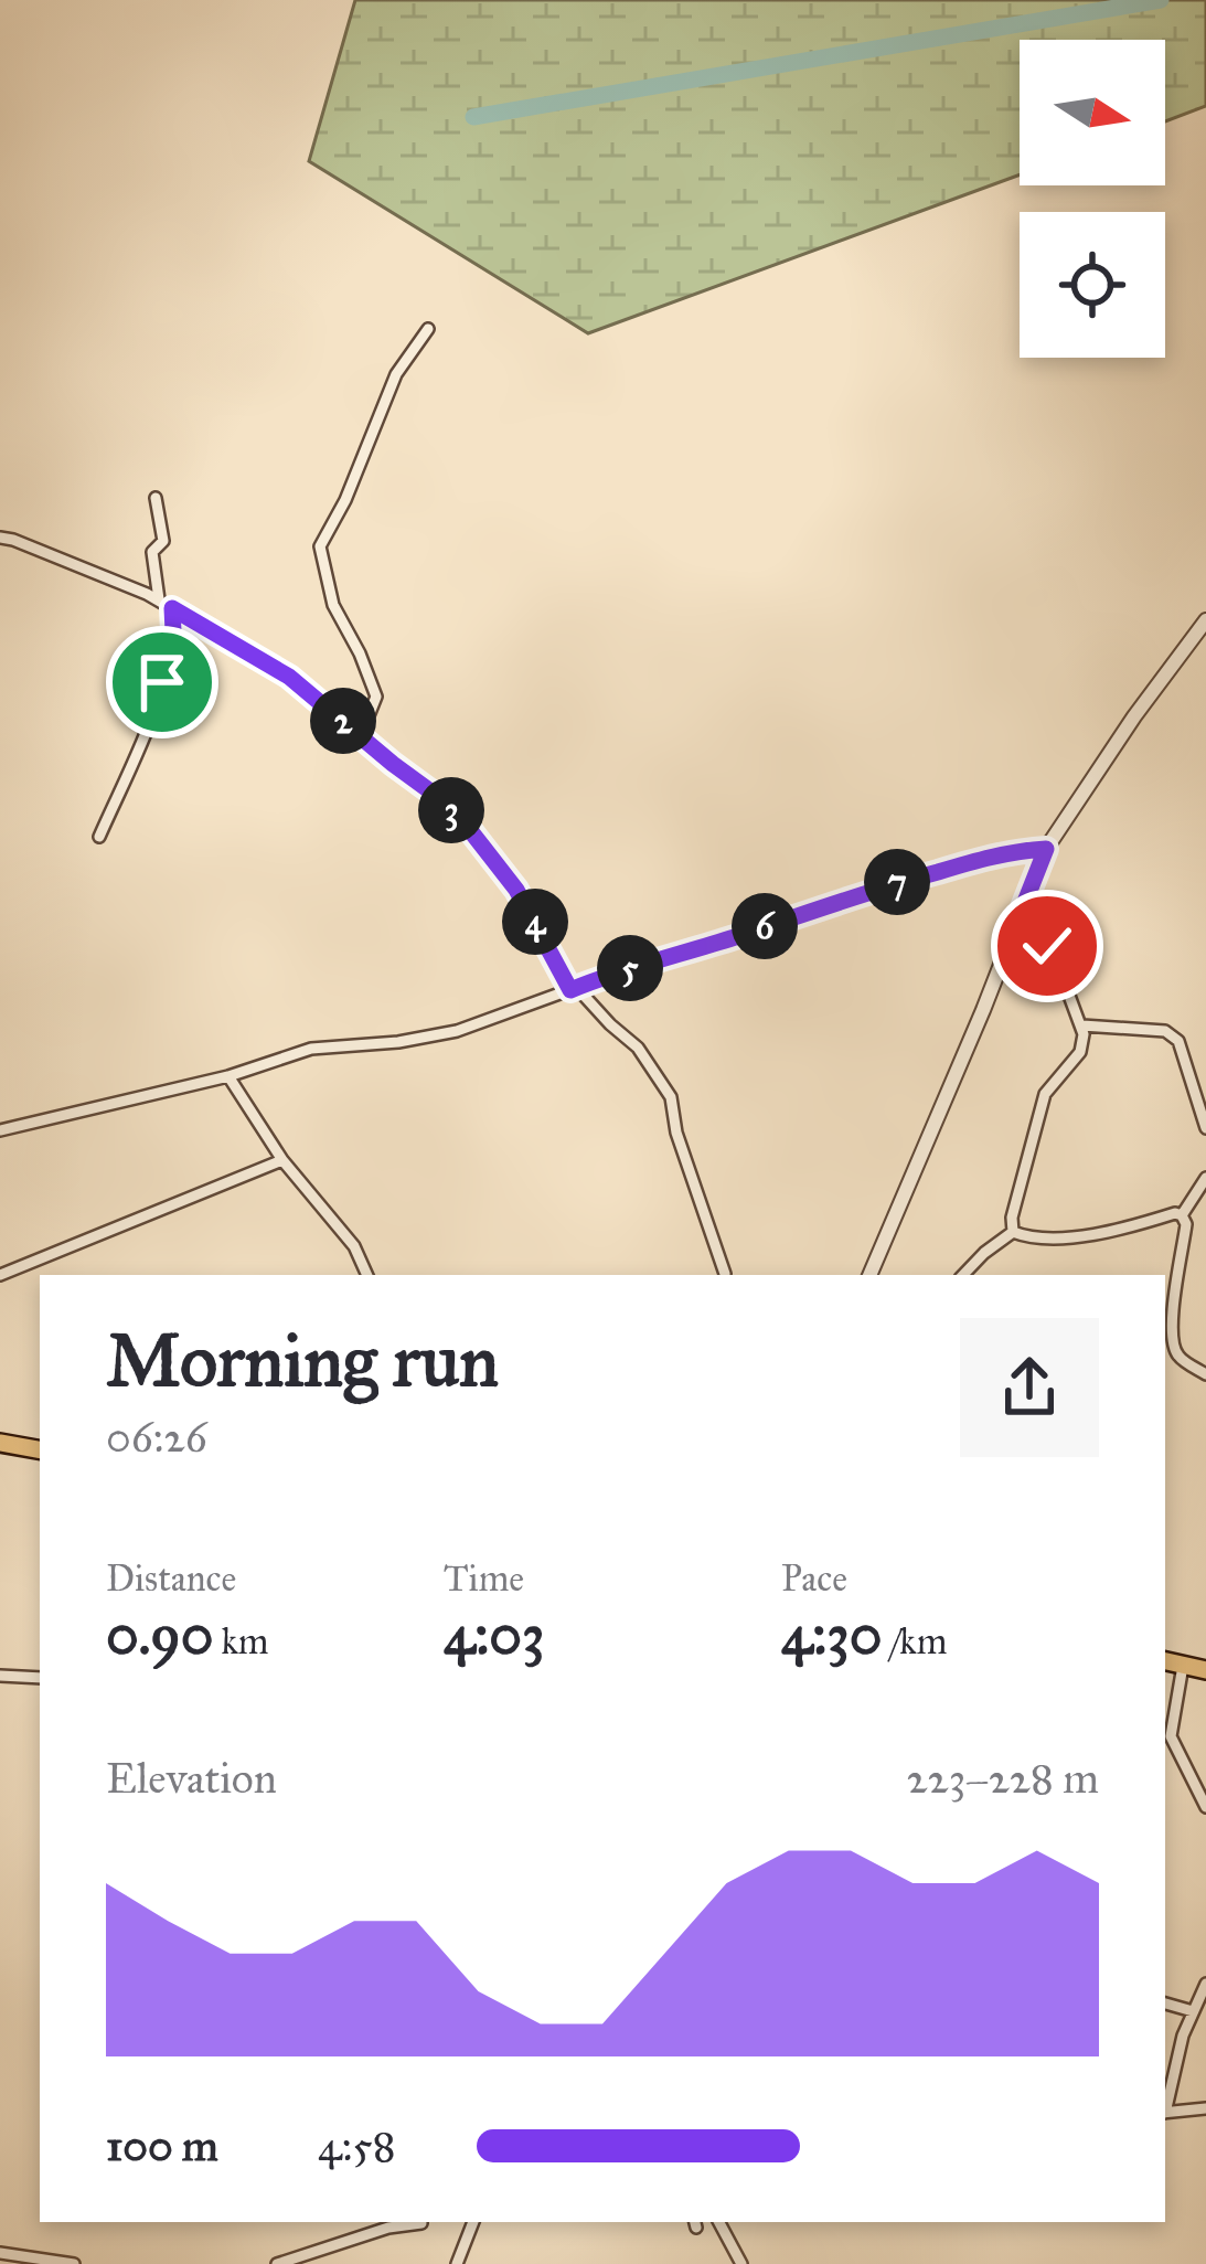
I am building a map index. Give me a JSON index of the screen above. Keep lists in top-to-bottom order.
{
  "north": "right",
  "page": {
    "pins": [
      "2",
      "3",
      "7",
      "4",
      "6",
      "5"
    ],
    "heading": ["Morning run", "06:26"],
    "stats": [
      ["Distance", "0.90 km"],
      ["Time", "4:03"],
      ["Pace", "4:30 /km"]
    ],
    "chart": ["Elevation", "223–228 m"],
    "list": [
      {
        "name": "100 m",
        "note": "4:58"
      }
    ]
  }
}
